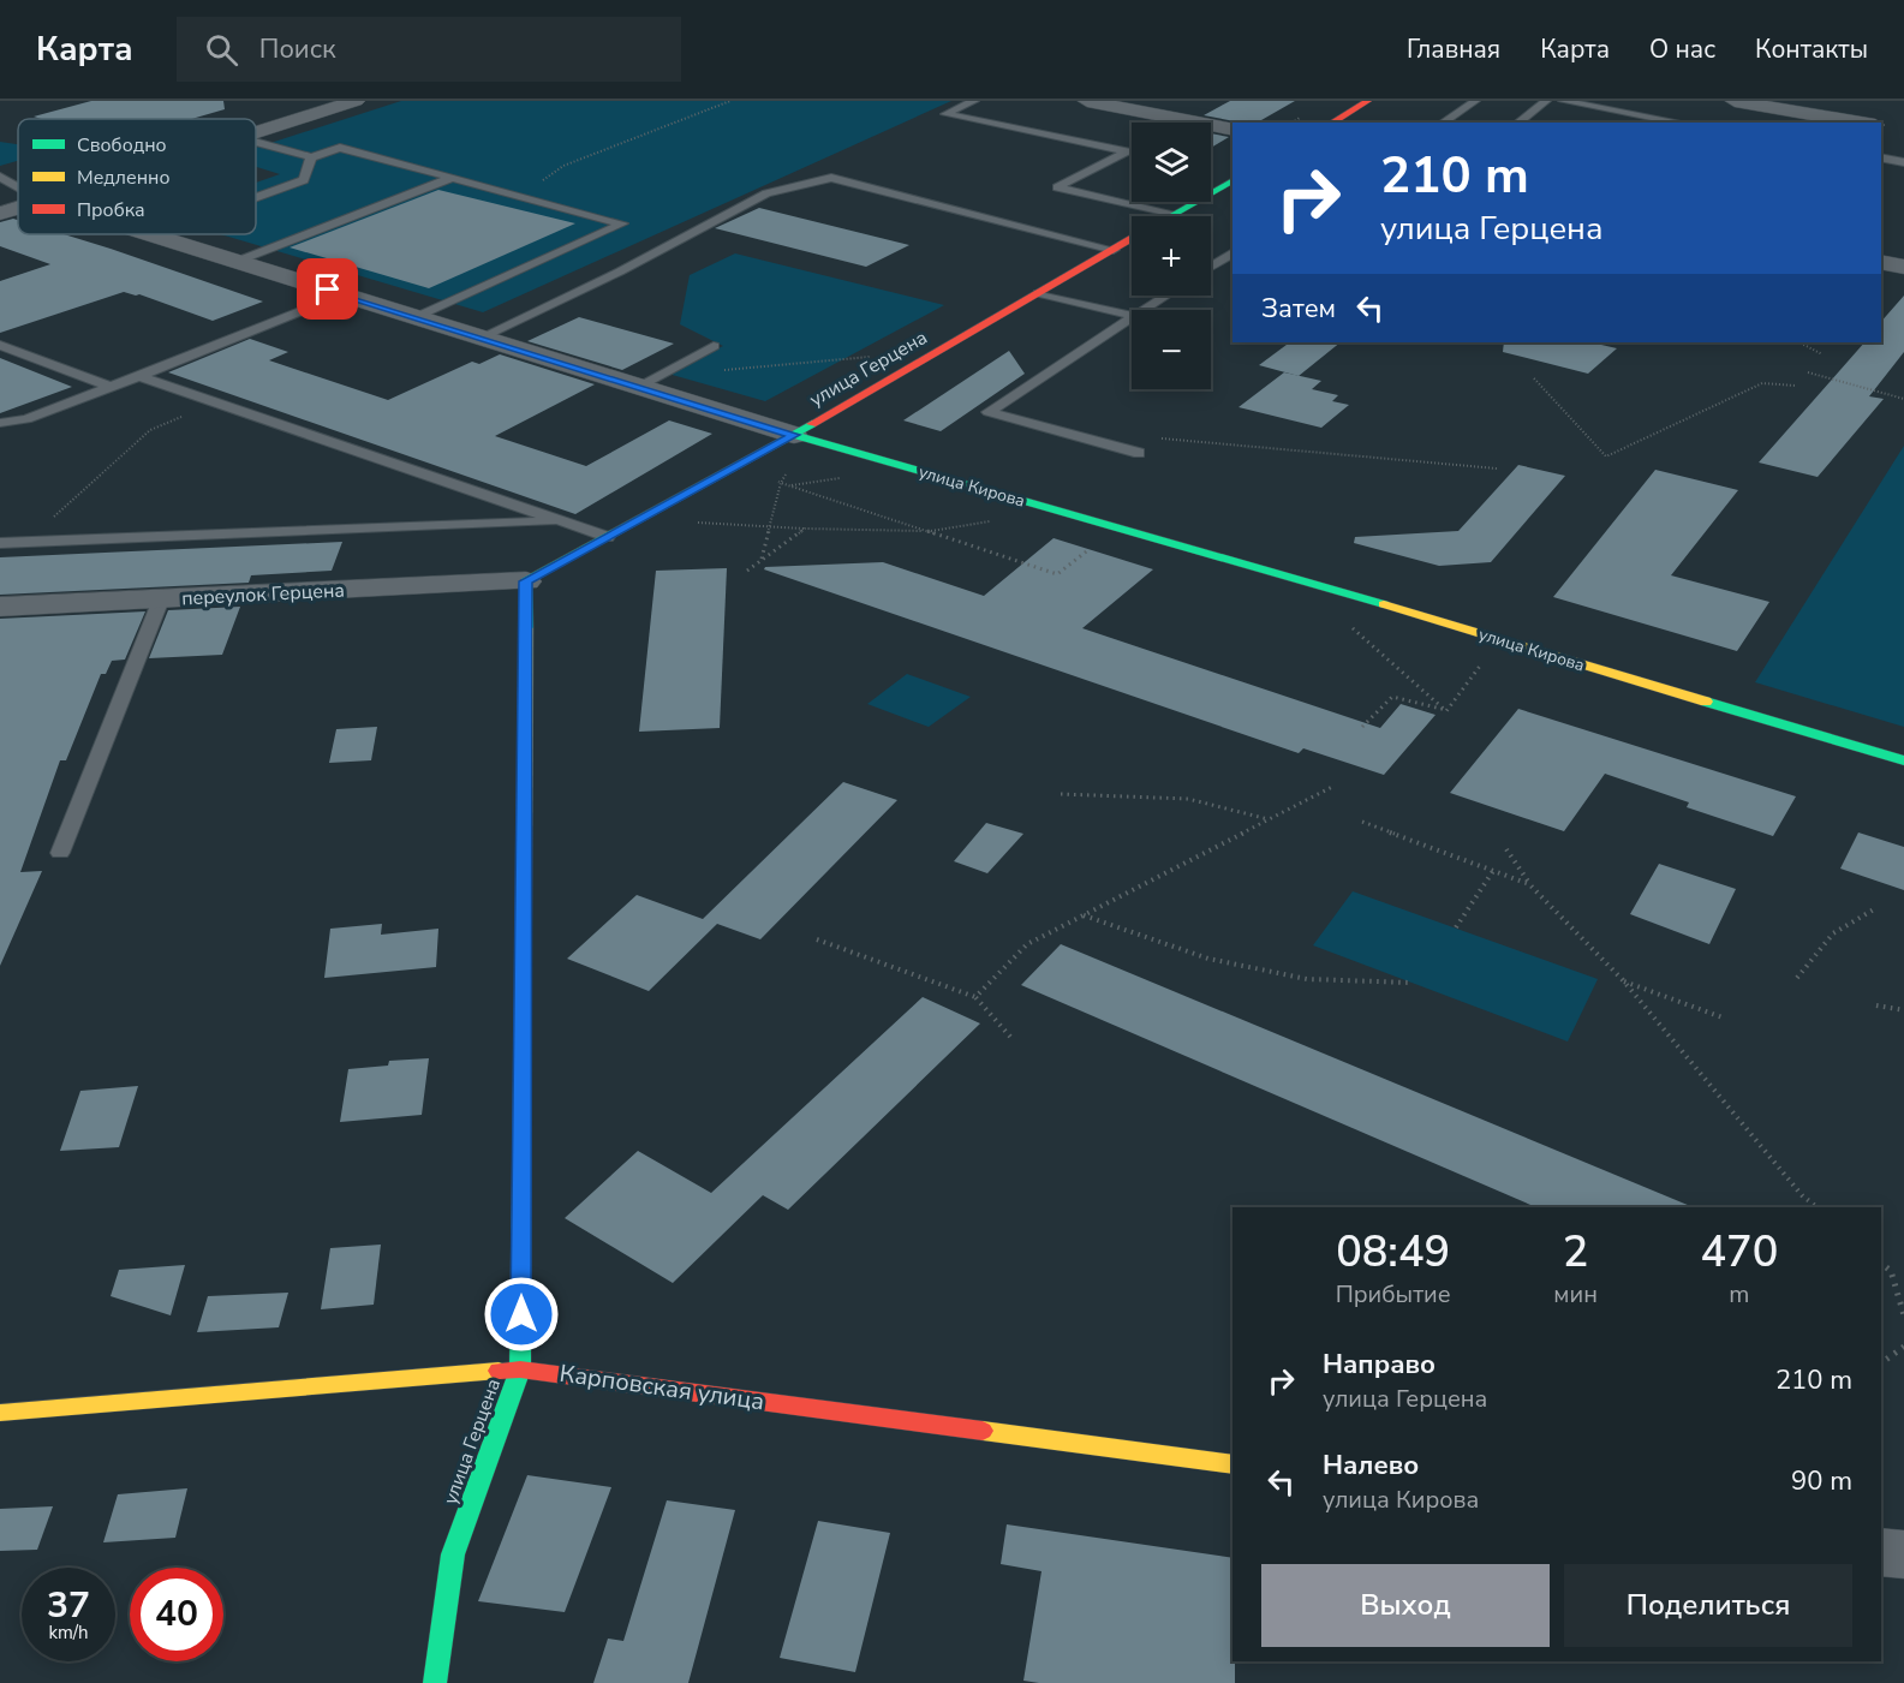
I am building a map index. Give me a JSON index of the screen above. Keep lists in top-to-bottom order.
{
  "streets": {
    "street": [
      "улица Герцена",
      "улица Кирова",
      "переулок Герцена",
      "Карповская улица"
    ]
  },
  "crossings": [
    ["улица Герцена", "улица Кирова"],
    ["улица Герцена", "переулок Герцена"],
    ["улица Герцена", "Карповская улица"]
  ],
  "legend": ["Свободно", "Медленно", "Пробка"],
  "page": {
    "header": "Карта",
    "search": "Поиск",
    "nav": [
      "Главная",
      "Карта",
      "О нас",
      "Контакты"
    ],
    "map_buttons": ["+", "−"],
    "turn": ["210 m", "улица Герцена"],
    "then": "Затем",
    "eta": [
      "08:49",
      "Прибытие",
      "2",
      "мин",
      "470",
      "m"
    ],
    "list": [
      {
        "name": "Направо",
        "note": "улица Герцена",
        "value": "210 m"
      },
      {
        "name": "Налево",
        "note": "улица Кирова",
        "value": "90 m"
      }
    ],
    "buttons": ["Выход", "Поделиться"],
    "speed": "37 km/h",
    "limit": "40"
  }
}
